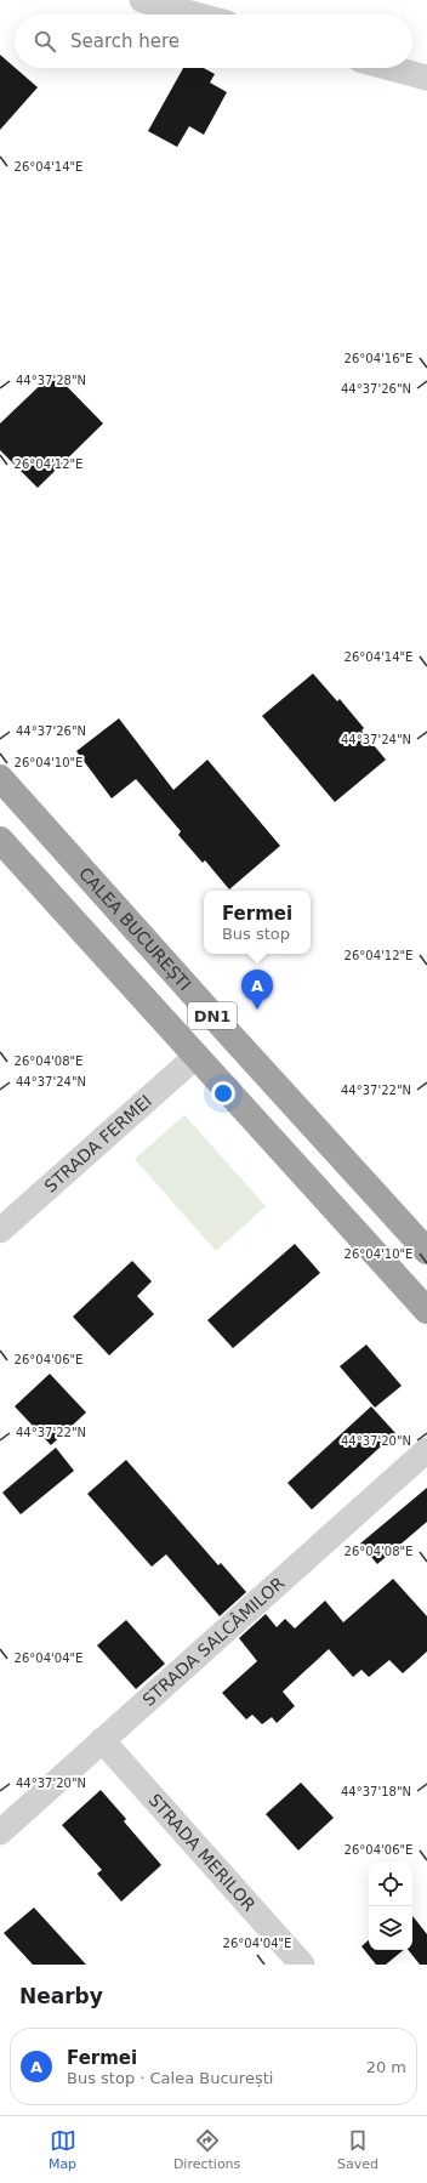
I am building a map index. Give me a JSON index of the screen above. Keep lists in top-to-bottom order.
{
  "streets": {
    "highway": ["CALEA BUCUREȘTI", "DN1"],
    "street": ["STRADA FERMEI", "STRADA SALCÂMILOR", "STRADA MERILOR"]
  },
  "crossings": [
    ["DN1", "STRADA FERMEI"],
    ["STRADA SALCÂMILOR", "STRADA MERILOR"]
  ],
  "page": {
    "search": "Search here",
    "popup": ["Fermei", "Bus stop"],
    "pins": "A",
    "heading": "Nearby",
    "list": [
      {
        "mark": "A",
        "name": "Fermei",
        "note": "Bus stop · Calea București",
        "value": "20 m"
      }
    ],
    "nav": ["Map", "Directions", "Saved"]
  },
  "coordinates": [
    "26°04'14\"E",
    "26°04'16\"E",
    "44°37'28\"N",
    "44°37'26\"N",
    "26°04'12\"E",
    "44°37'24\"N",
    "26°04'10\"E",
    "26°04'08\"E",
    "44°37'22\"N",
    "26°04'06\"E",
    "44°37'20\"N",
    "26°04'04\"E",
    "44°37'18\"N"
  ]
}
